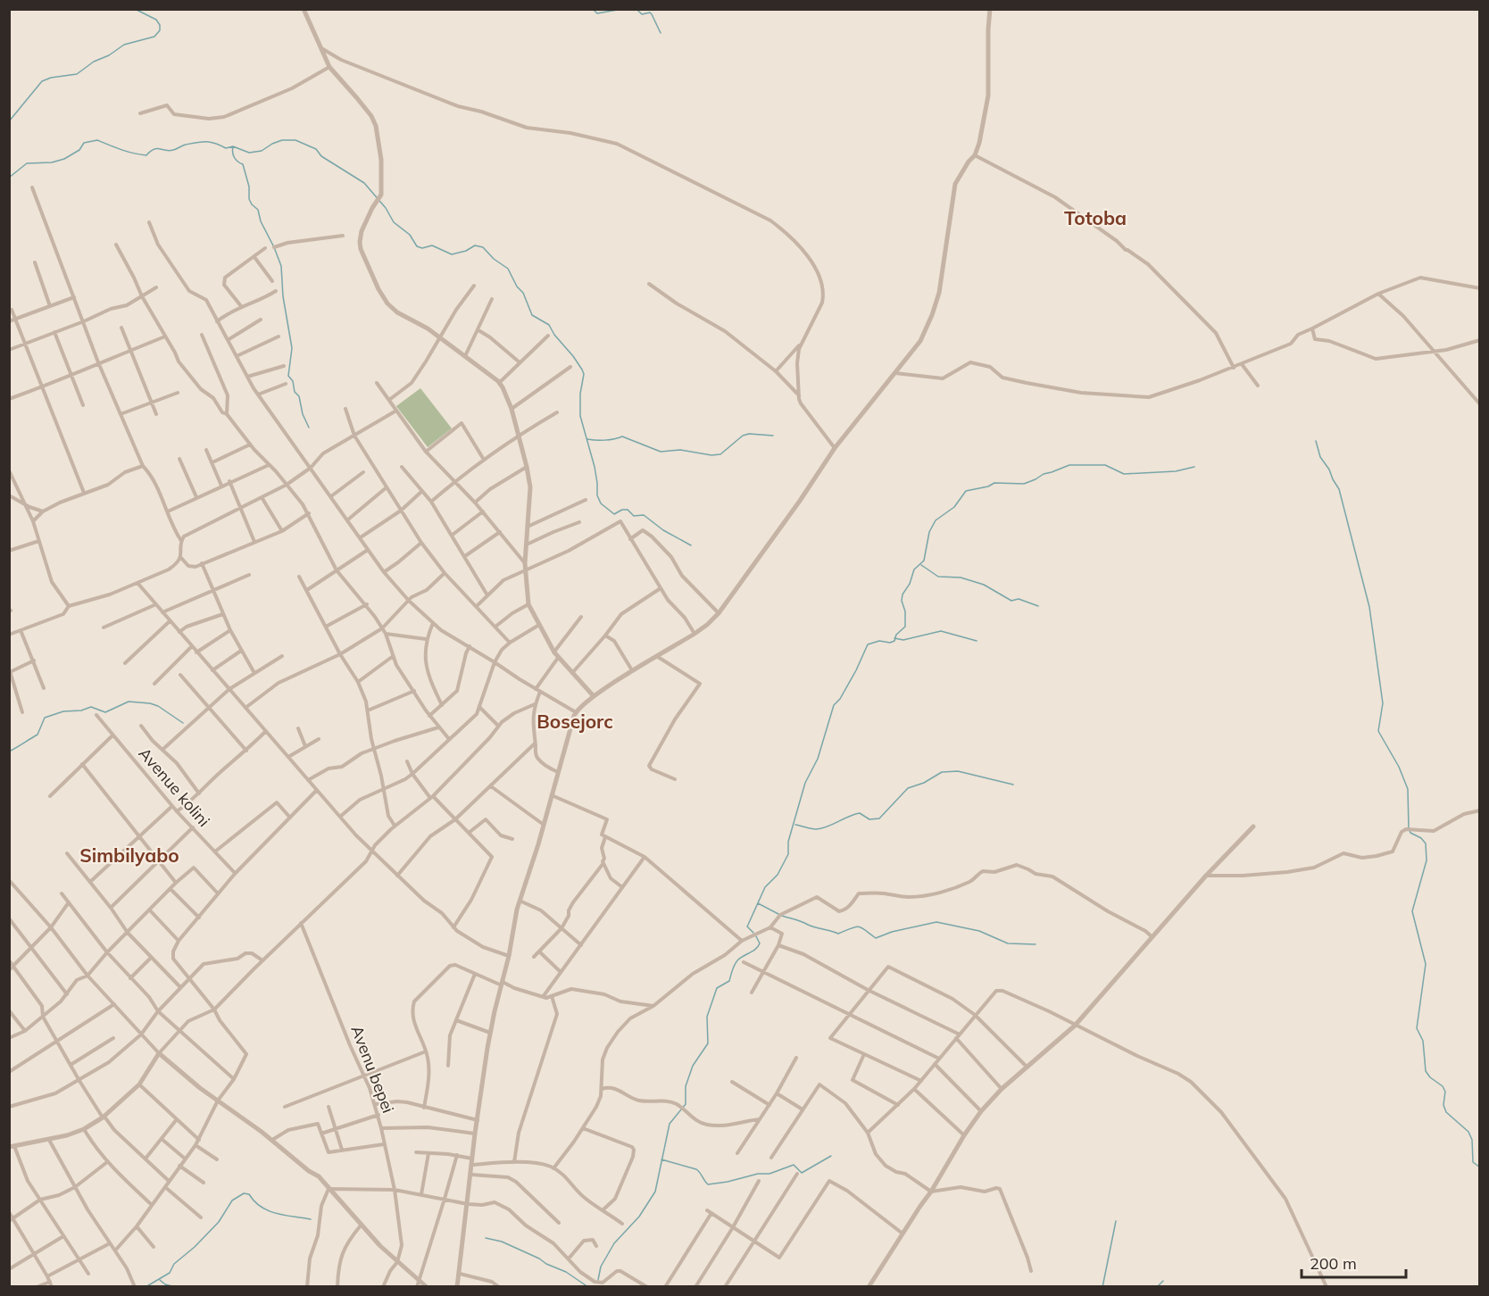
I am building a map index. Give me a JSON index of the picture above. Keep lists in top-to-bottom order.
{
  "streets": {
    "street": ["Avenue kolini", "Avenu bepei"]
  },
  "districts": ["Totoba", "Bosejorc", "Simbilyabo"],
  "scale_bar": "200 m"
}
